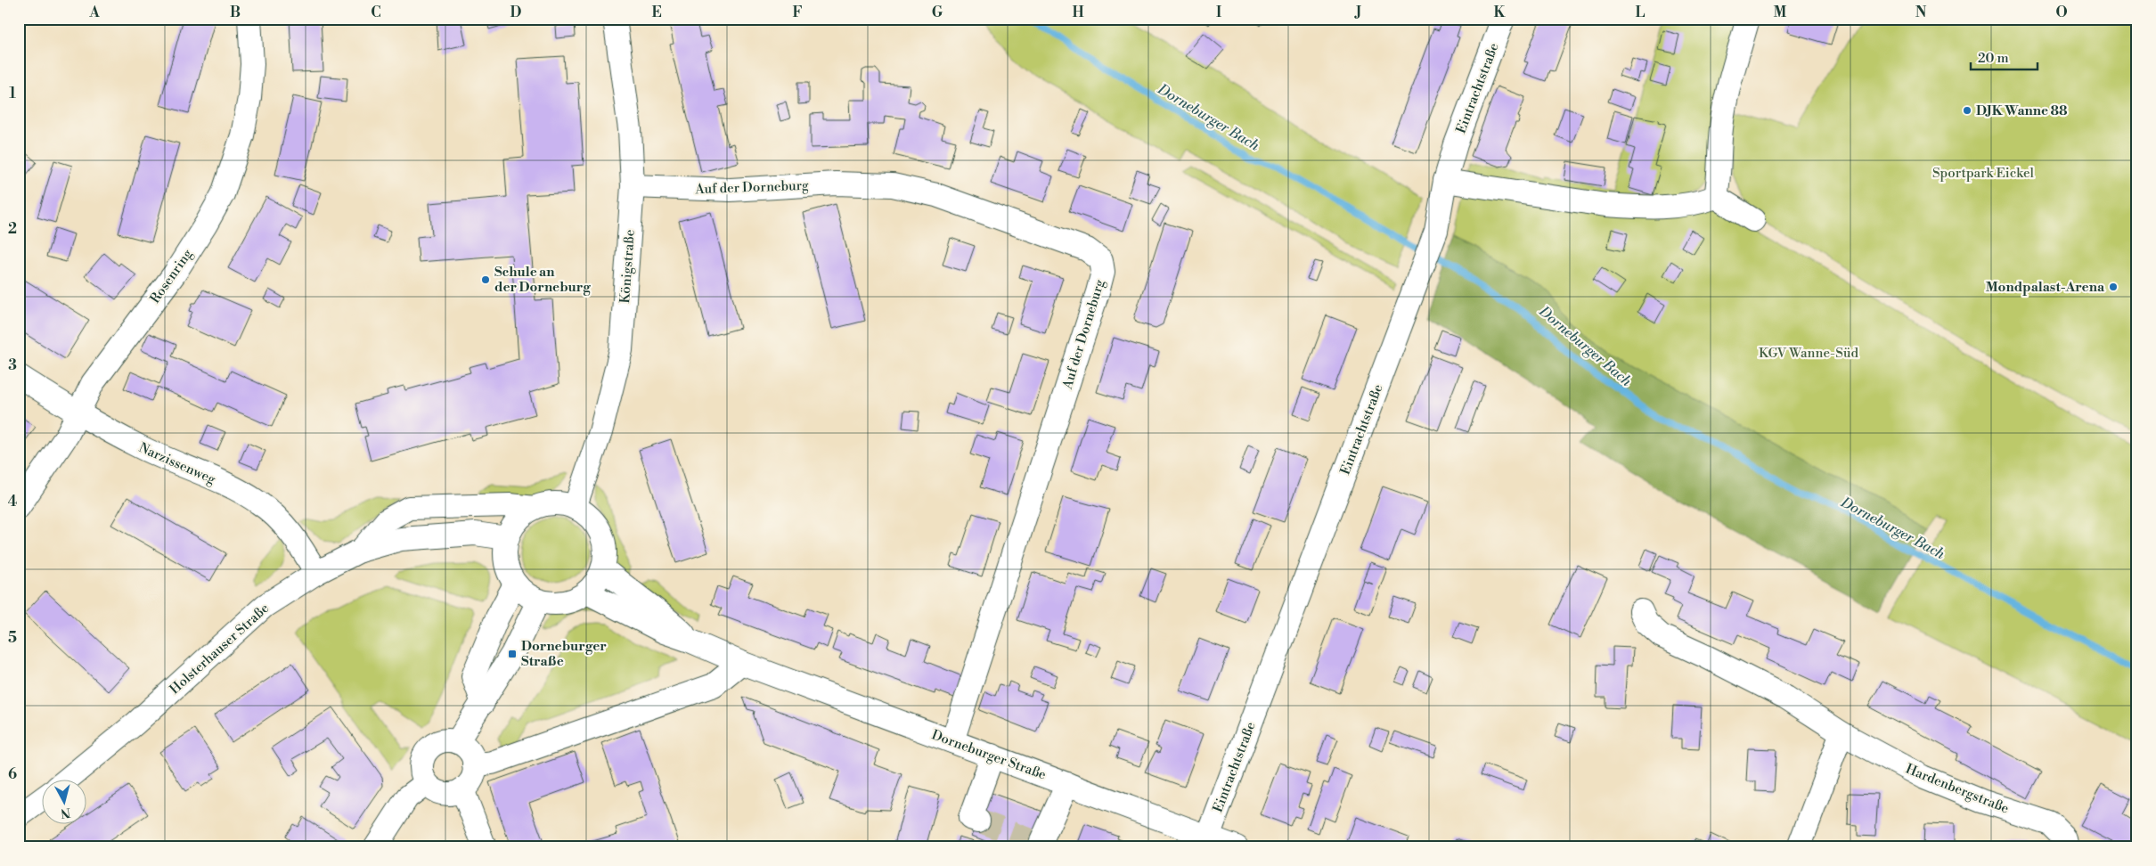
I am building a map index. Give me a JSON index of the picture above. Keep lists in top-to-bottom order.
{
  "streets": {
    "street": [
      "Eintrachtstraße",
      "Auf der Dorneburg",
      "Königstraße",
      "Rosenring",
      "Narzissenweg",
      "Holsterhauser Straße",
      "Dorneburger Straße",
      "Hardenbergstraße"
    ]
  },
  "crossings": [
    ["Eintrachtstraße", "Dorneburger Straße"],
    ["Auf der Dorneburg", "Königstraße"],
    ["Auf der Dorneburg", "Dorneburger Straße"],
    ["Königstraße", "Holsterhauser Straße"],
    ["Königstraße", "Dorneburger Straße"],
    ["Rosenring", "Narzissenweg"],
    ["Narzissenweg", "Holsterhauser Straße"],
    ["Holsterhauser Straße", "Dorneburger Straße"]
  ],
  "water": ["Dorneburger Bach"],
  "parks": ["Sportpark Eickel", "KGV Wanne-Süd"],
  "places": {
    "other": ["DJK Wanne 88", "Schule an der Dorneburg", "Mondpalast-Arena"],
    "transit": ["Dorneburger Straße"]
  },
  "scale_bar": "20 m",
  "north": "bottom",
  "grid": {
    "columns": [
      "A",
      "B",
      "C",
      "D",
      "E",
      "F",
      "G",
      "H",
      "I",
      "J",
      "K",
      "L",
      "M",
      "N",
      "O"
    ],
    "rows": [
      "1",
      "2",
      "3",
      "4",
      "5",
      "6"
    ]
  }
}
